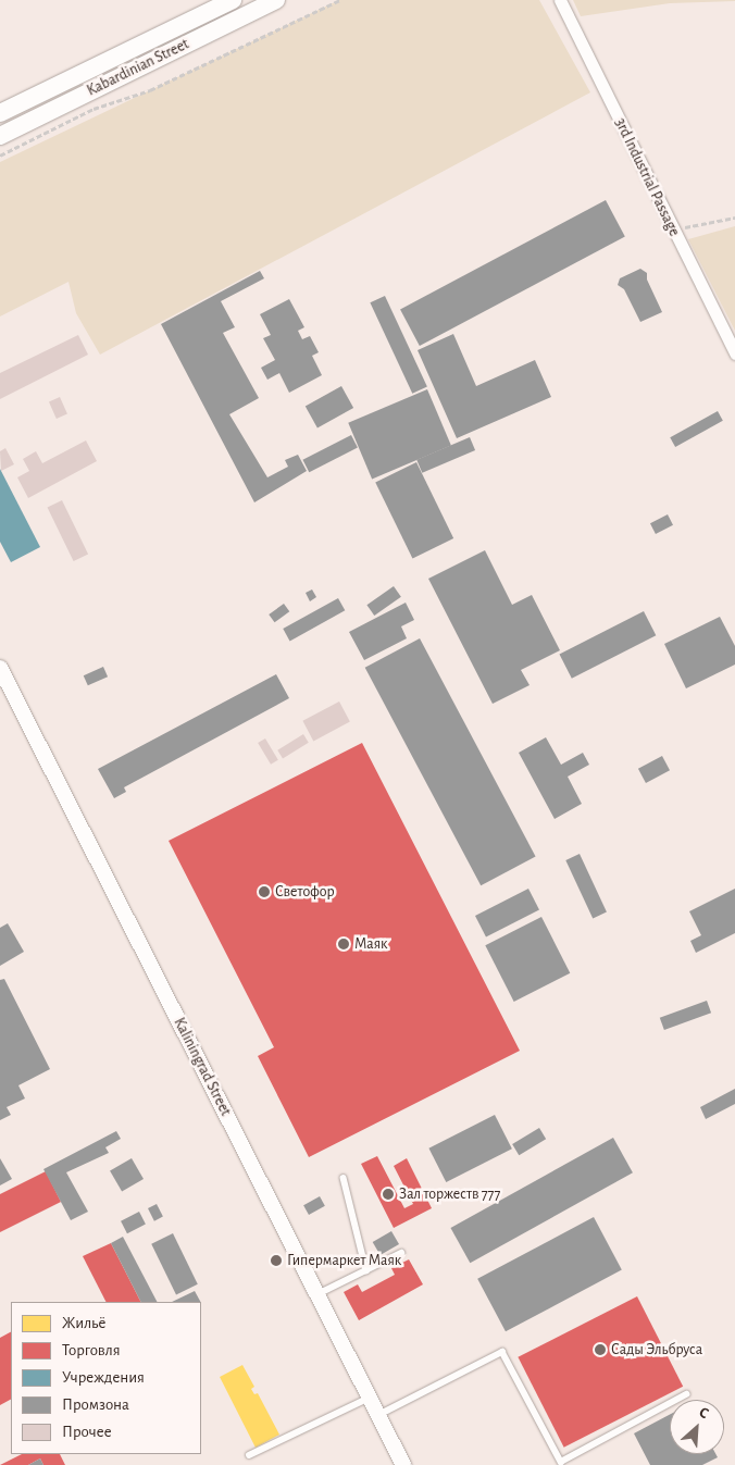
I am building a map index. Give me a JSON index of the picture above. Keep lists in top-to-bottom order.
{
  "streets": {
    "main road": ["Kabardinian Street"],
    "street": ["3rd Industrial Passage", "Kaliningrad Street"]
  },
  "places": [
    "Светофор",
    "Маяк",
    "Зал торжеств 777",
    "Гипермаркет Маяк",
    "Сады Эльбруса"
  ],
  "legend": [
    "Жильё",
    "Торговля",
    "Учреждения",
    "Промзона",
    "Прочее"
  ],
  "north": "top right"
}
